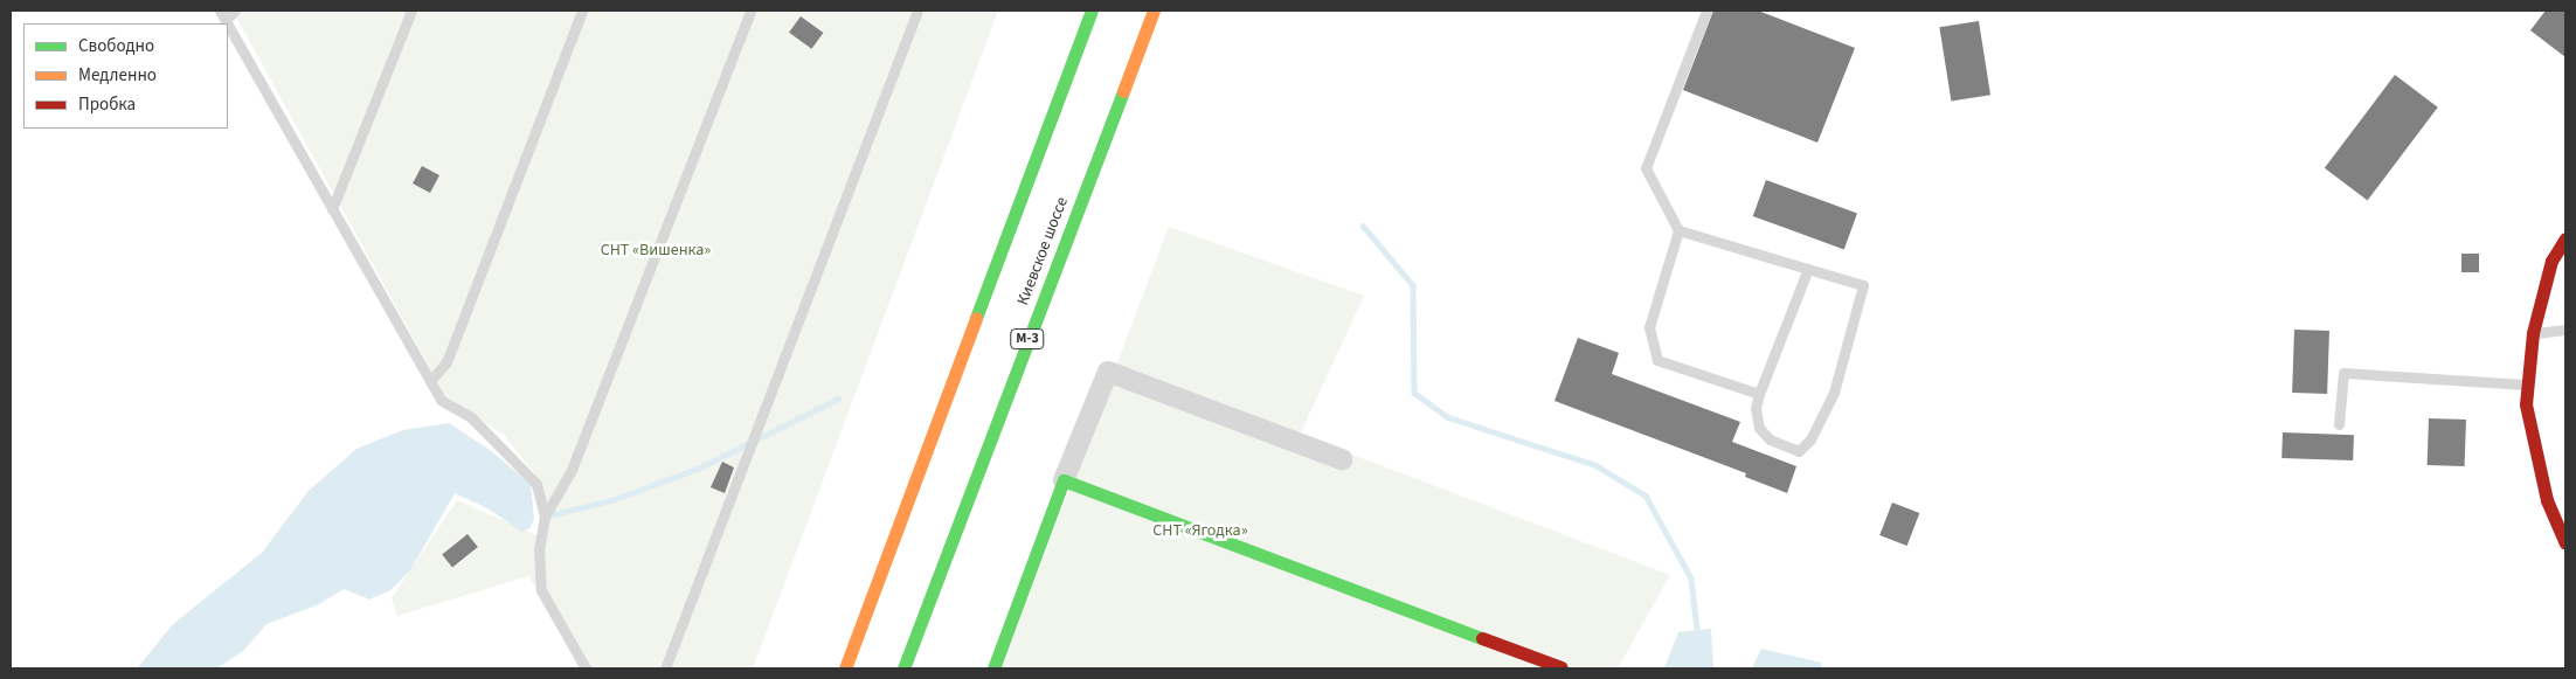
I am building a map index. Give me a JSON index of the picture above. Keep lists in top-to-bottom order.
{
  "streets": {
    "main road": ["Киевское шоссе", "М-3"]
  },
  "parks": ["СНТ «Вишенка»", "СНТ «Ягодка»"],
  "legend": ["Свободно", "Медленно", "Пробка"]
}
